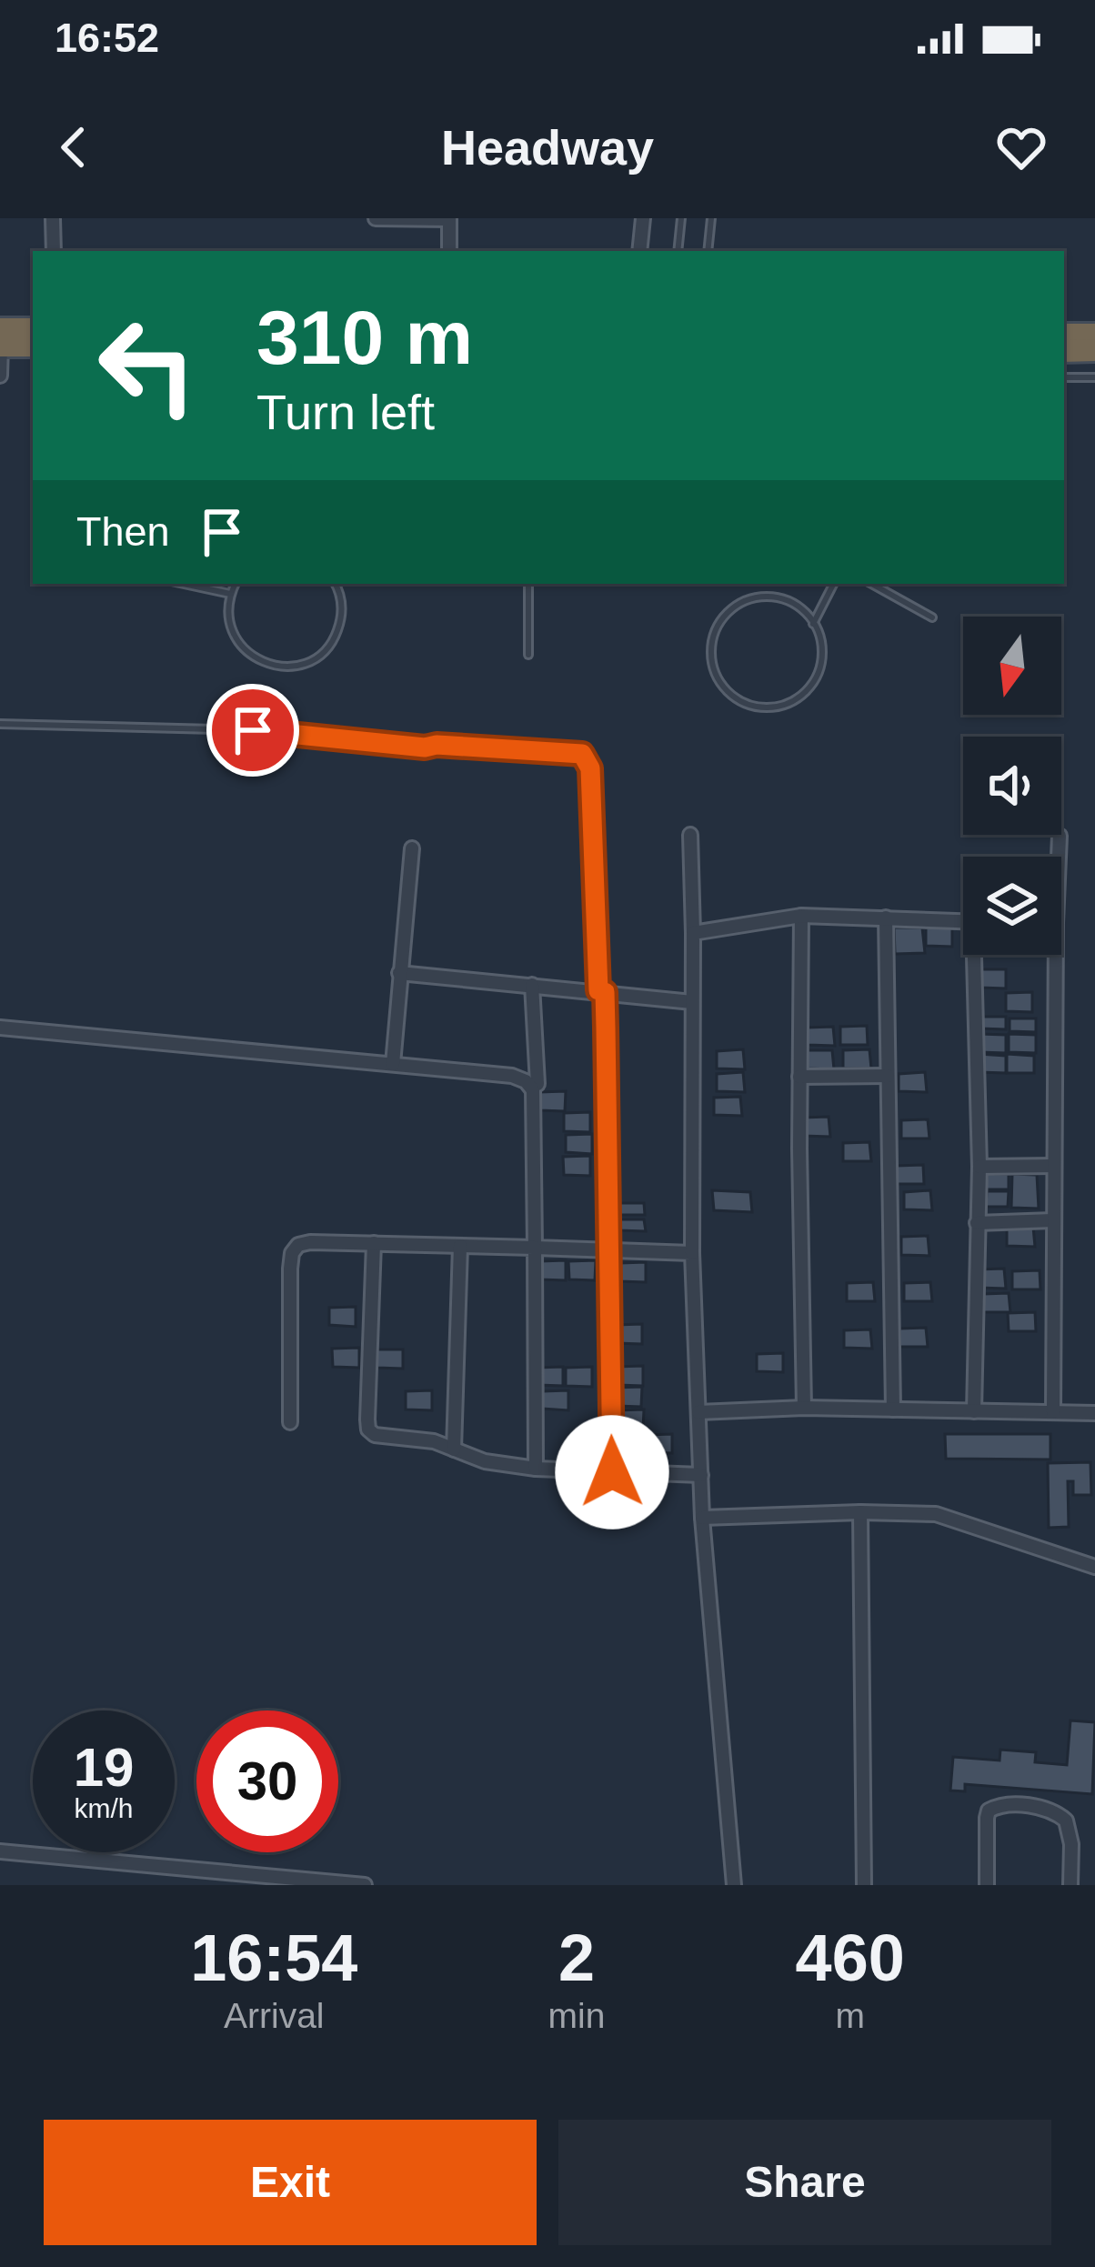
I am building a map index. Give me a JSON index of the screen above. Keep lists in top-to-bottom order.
{
  "north": "bottom",
  "page": {
    "status": "16:52",
    "header": "Headway",
    "turn": ["310 m", "Turn left"],
    "then": "Then",
    "speed": "19 km/h",
    "limit": "30",
    "eta": [
      "16:54",
      "Arrival",
      "2",
      "min",
      "460",
      "m"
    ],
    "buttons": ["Exit", "Share"]
  }
}
